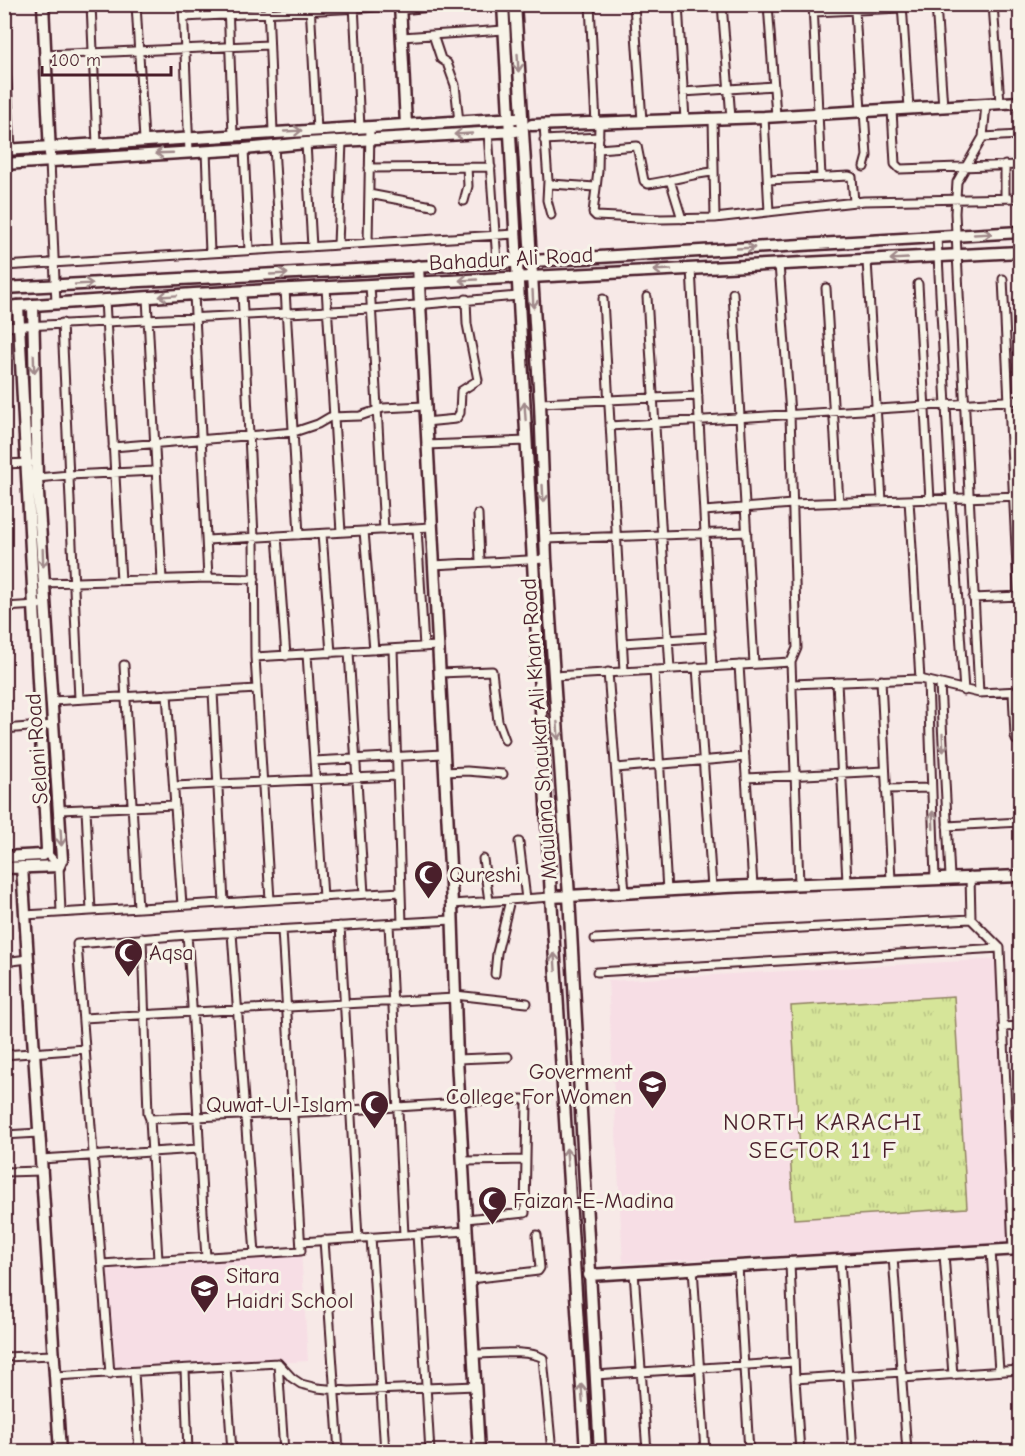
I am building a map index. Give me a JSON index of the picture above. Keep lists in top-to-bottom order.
{
  "streets": {
    "street": ["Bahadur Ali Road", "Maulana Shaukat Ali Khan Road", "Selani Road"]
  },
  "crossings": [
    ["Bahadur Ali Road", "Maulana Shaukat Ali Khan Road"],
    ["Bahadur Ali Road", "Selani Road"]
  ],
  "districts": ["NORTH KARACHI SECTOR 11 F"],
  "places": {
    "mosque": [
      "Qureshi",
      "Aqsa",
      "Quwat-Ul-Islam",
      "Faizan-E-Madina"
    ],
    "school or university": ["Goverment College For Women", "Sitara Haidri School"]
  },
  "scale_bar": "100 m"
}
